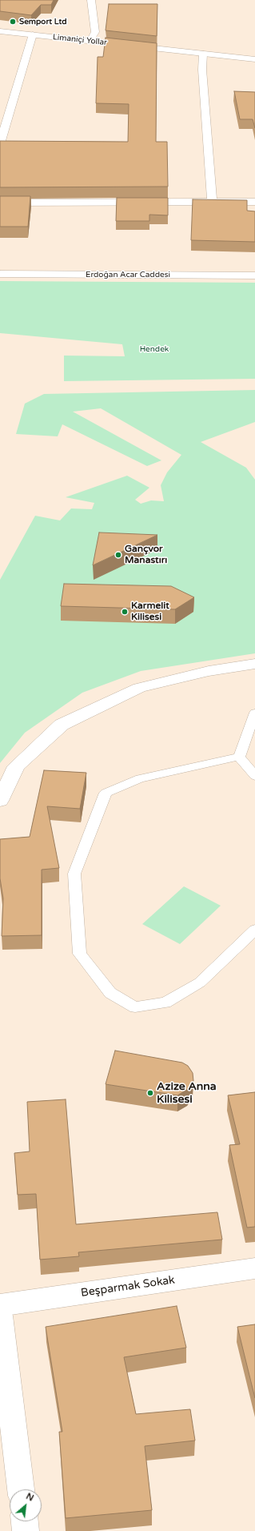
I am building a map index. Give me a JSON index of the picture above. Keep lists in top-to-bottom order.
{
  "streets": {
    "street": ["Limaniçi Yollar", "Erdoğan Acar Caddesi", "Beşparmak Sokak"]
  },
  "parks": ["Hendek"],
  "places": [
    "Semport Ltd",
    "Gançvor Manastırı",
    "Karmelit Kilisesi",
    "Azize Anna Kilisesi"
  ],
  "north": "top right"
}
